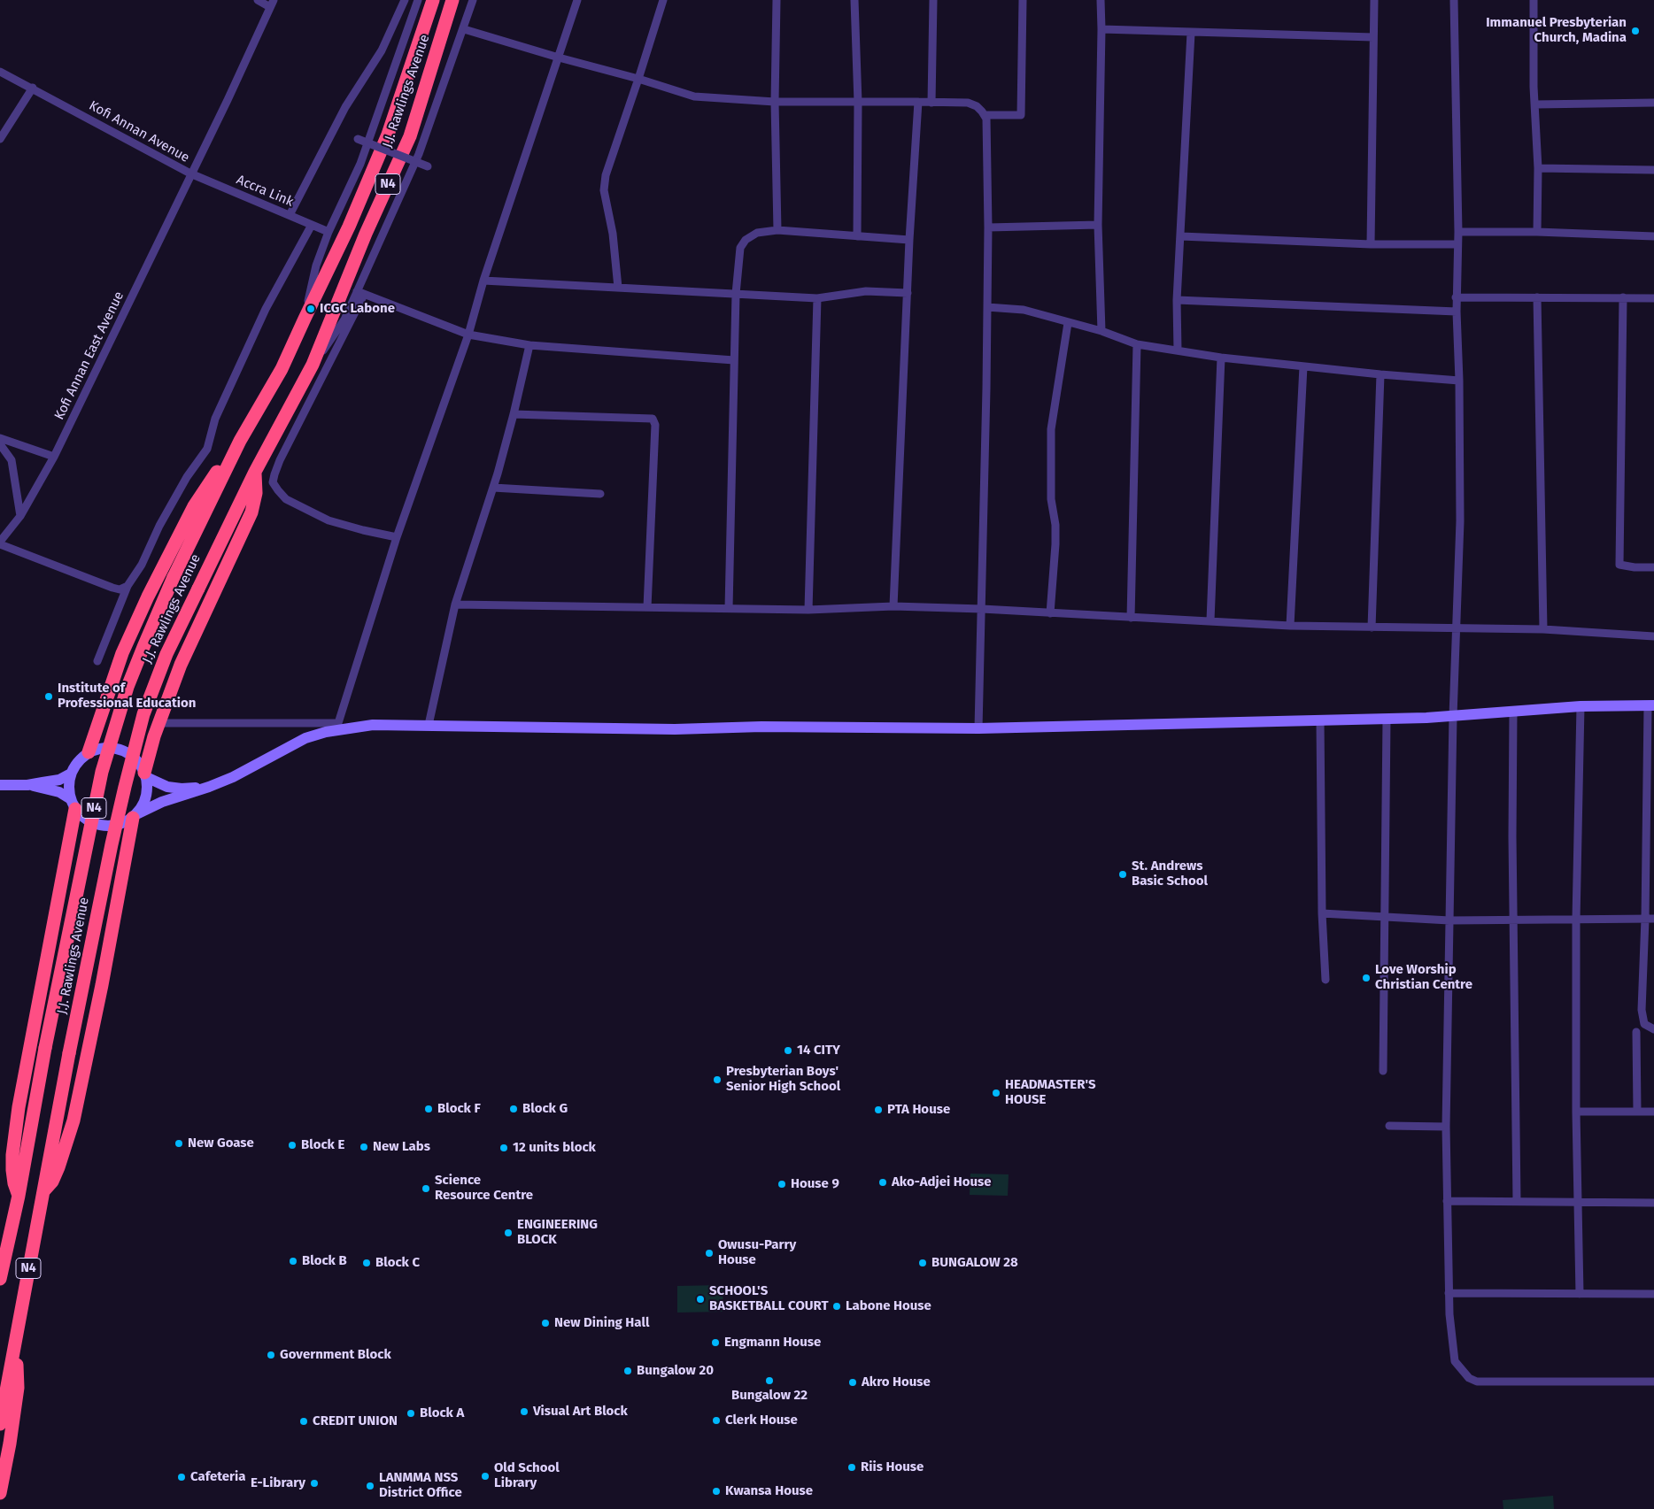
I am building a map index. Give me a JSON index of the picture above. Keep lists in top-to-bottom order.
{
  "streets": {
    "highway": ["J.J. Rawlings Avenue", "N4"],
    "street": ["Kofi Annan Avenue", "Accra Link", "Kofi Annan East Avenue"]
  },
  "crossings": [
    ["Kofi Annan Avenue", "Accra Link"],
    ["Kofi Annan Avenue", "Kofi Annan East Avenue"],
    ["Accra Link", "Kofi Annan East Avenue"]
  ],
  "places": [
    "Immanuel Presbyterian Church, Madina",
    "ICGC Labone",
    "Institute of Professional Education",
    "St. Andrews Basic School",
    "Love Worship Christian Centre",
    "14 CITY",
    "Presbyterian Boys' Senior High School",
    "HEADMASTER'S HOUSE",
    "Block F",
    "Block G",
    "PTA House",
    "New Goase",
    "Block E",
    "New Labs",
    "12 units block",
    "Ako-Adjei House",
    "House 9",
    "Science Resource Centre",
    "ENGINEERING BLOCK",
    "Owusu-Parry House",
    "Block B",
    "Block C",
    "BUNGALOW 28",
    "SCHOOL'S BASKETBALL COURT",
    "Labone House",
    "New Dining Hall",
    "Engmann House",
    "Government Block",
    "Bungalow 20",
    "Bungalow 22",
    "Akro House",
    "Visual Art Block",
    "Block A",
    "Clerk House",
    "CREDIT UNION",
    "Riis House",
    "Old School Library",
    "Cafeteria",
    "E-Library",
    "LANMMA NSS District Office",
    "Kwansa House"
  ]
}
